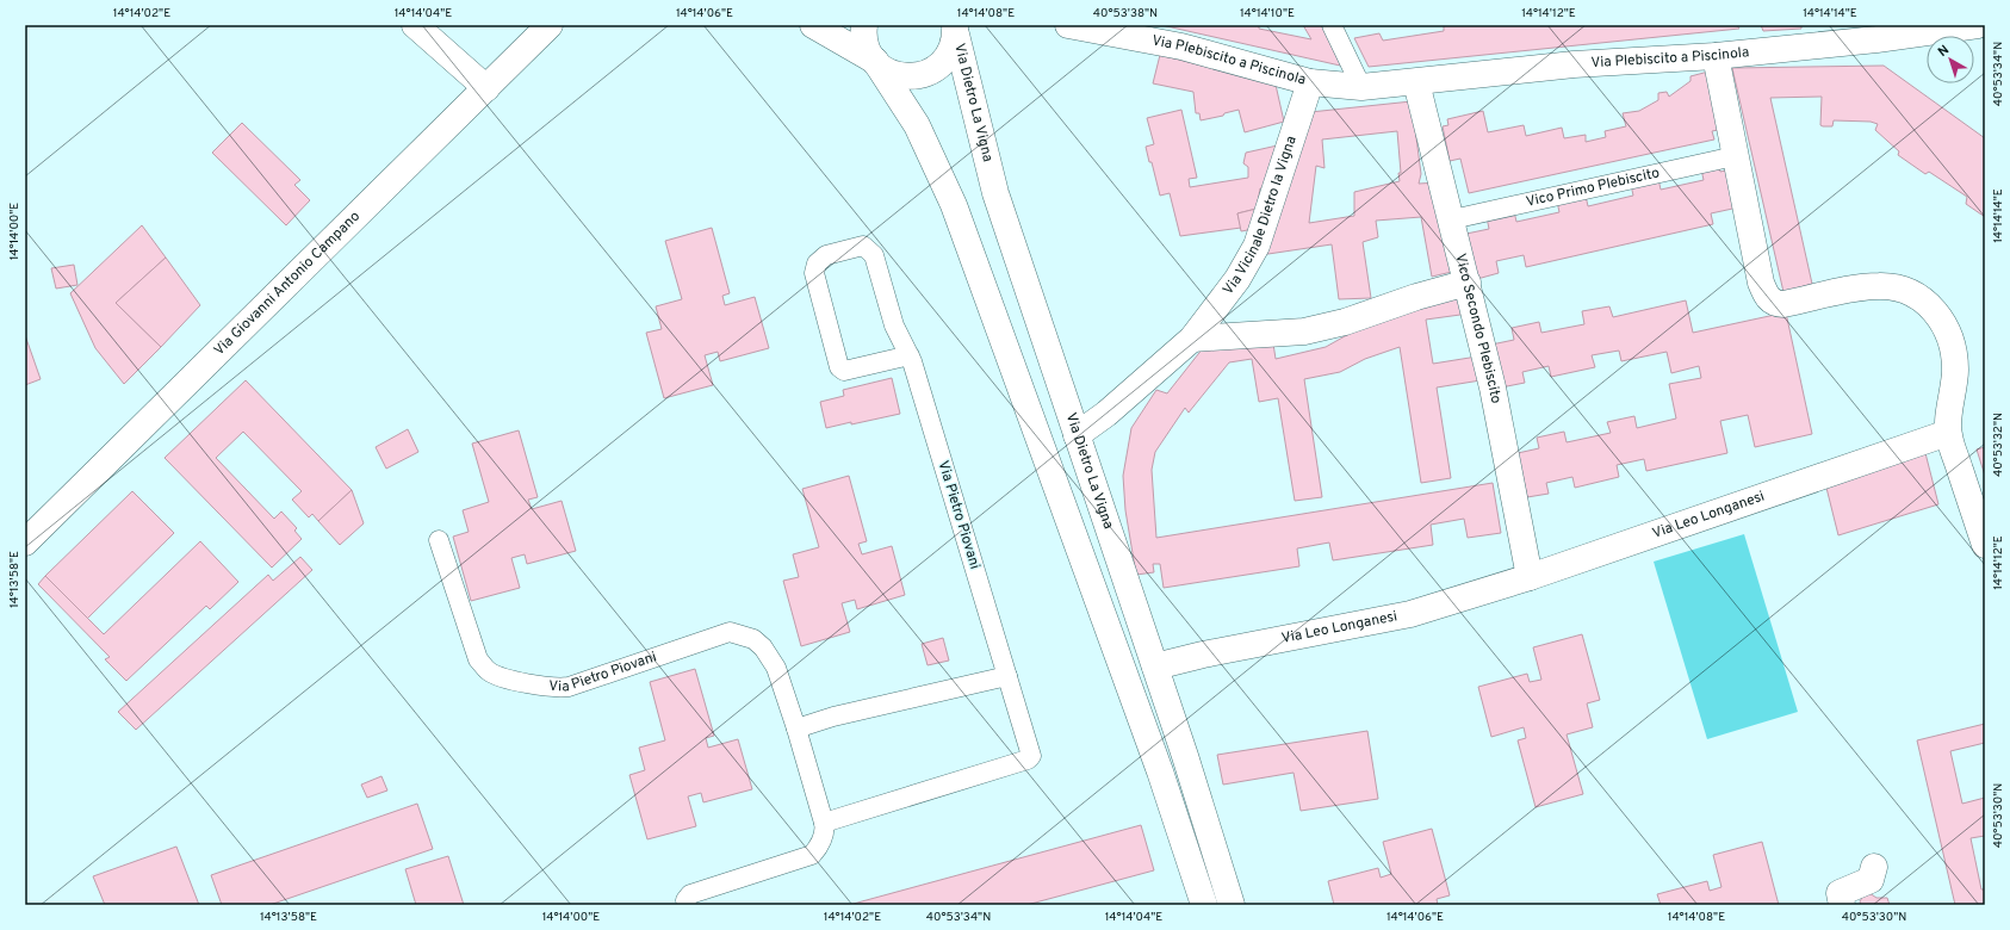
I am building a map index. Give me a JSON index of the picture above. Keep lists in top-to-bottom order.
{
  "streets": {
    "street": [
      "Via Plebiscito a Piscinola",
      "Via Dietro La Vigna",
      "Via Vicinale Dietro la Vigna",
      "Via Giovanni Antonio Campano",
      "Vico Secondo Plebiscito",
      "Via Leo Longanesi"
    ],
    "lane": ["Vico Primo Plebiscito", "Via Pietro Piovani"]
  },
  "crossings": [
    ["Via Plebiscito a Piscinola", "Via Vicinale Dietro la Vigna"],
    ["Via Plebiscito a Piscinola", "Vico Secondo Plebiscito"],
    ["Via Dietro La Vigna", "Via Vicinale Dietro la Vigna"],
    ["Via Dietro La Vigna", "Via Leo Longanesi"],
    ["Vico Primo Plebiscito", "Vico Secondo Plebiscito"],
    ["Vico Secondo Plebiscito", "Via Leo Longanesi"]
  ],
  "north": "top left",
  "coordinates": [
    "14°14'02\"E",
    "14°14'04\"E",
    "14°14'06\"E",
    "14°14'08\"E",
    "40°53'38\"N",
    "14°14'10\"E",
    "14°14'12\"E",
    "14°14'14\"E",
    "40°53'34\"N",
    "14°14'00\"E",
    "40°53'32\"N",
    "14°13'58\"E",
    "40°53'30\"N"
  ]
}
